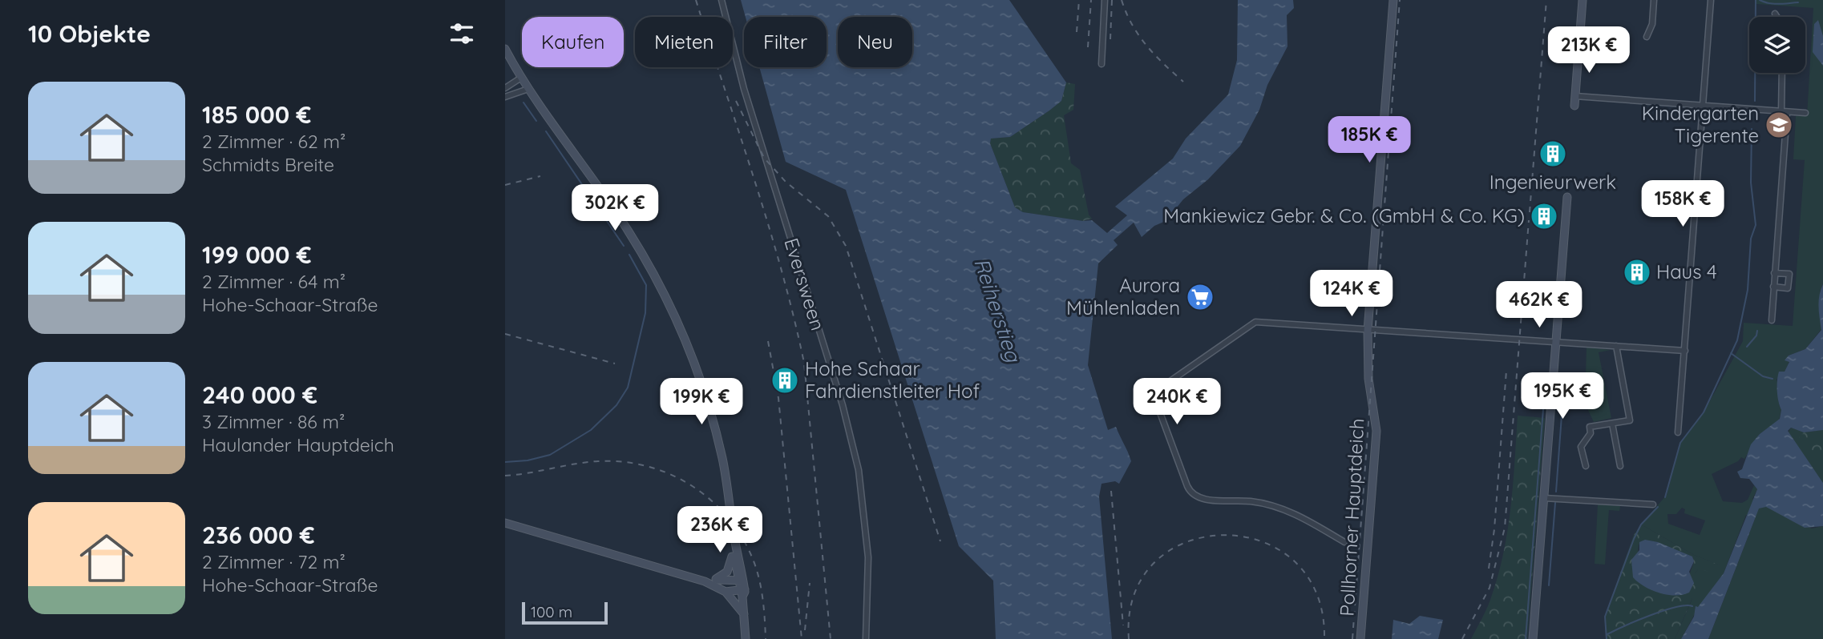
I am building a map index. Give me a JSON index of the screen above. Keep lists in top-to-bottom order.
{
  "streets": {
    "main road": ["Pollhorner Hauptdeich"],
    "street": ["Eversween"]
  },
  "water": ["Reiherstieg"],
  "places": {
    "school or university": ["Kindergarten Tigerente"],
    "building": [
      "Ingenieurwerk",
      "Mankiewicz Gebr. & Co. (GmbH & Co. KG)",
      "Haus 4",
      "Hohe Schaar Fahrdienstleiter Hof"
    ],
    "supermarket": ["Aurora Mühlenladen"]
  },
  "scale_bar": "100 m",
  "page": {
    "heading": "10 Objekte",
    "chip": [
      "Kaufen",
      "Mieten",
      "Filter",
      "Neu"
    ],
    "price": [
      "213K €",
      "185K €",
      "158K €",
      "302K €",
      "124K €",
      "462K €",
      "195K €",
      "199K €",
      "240K €",
      "236K €"
    ],
    "list": [
      {
        "name": "185 000 €",
        "note": "2 Zimmer · 62 m² · Schmidts Breite"
      },
      {
        "name": "199 000 €",
        "note": "2 Zimmer · 64 m² · Hohe-Schaar-Straße"
      },
      {
        "name": "240 000 €",
        "note": "3 Zimmer · 86 m² · Haulander Hauptdeich"
      },
      {
        "name": "236 000 €",
        "note": "2 Zimmer · 72 m² · Hohe-Schaar-Straße"
      }
    ],
    "scale": "100 m"
  }
}
